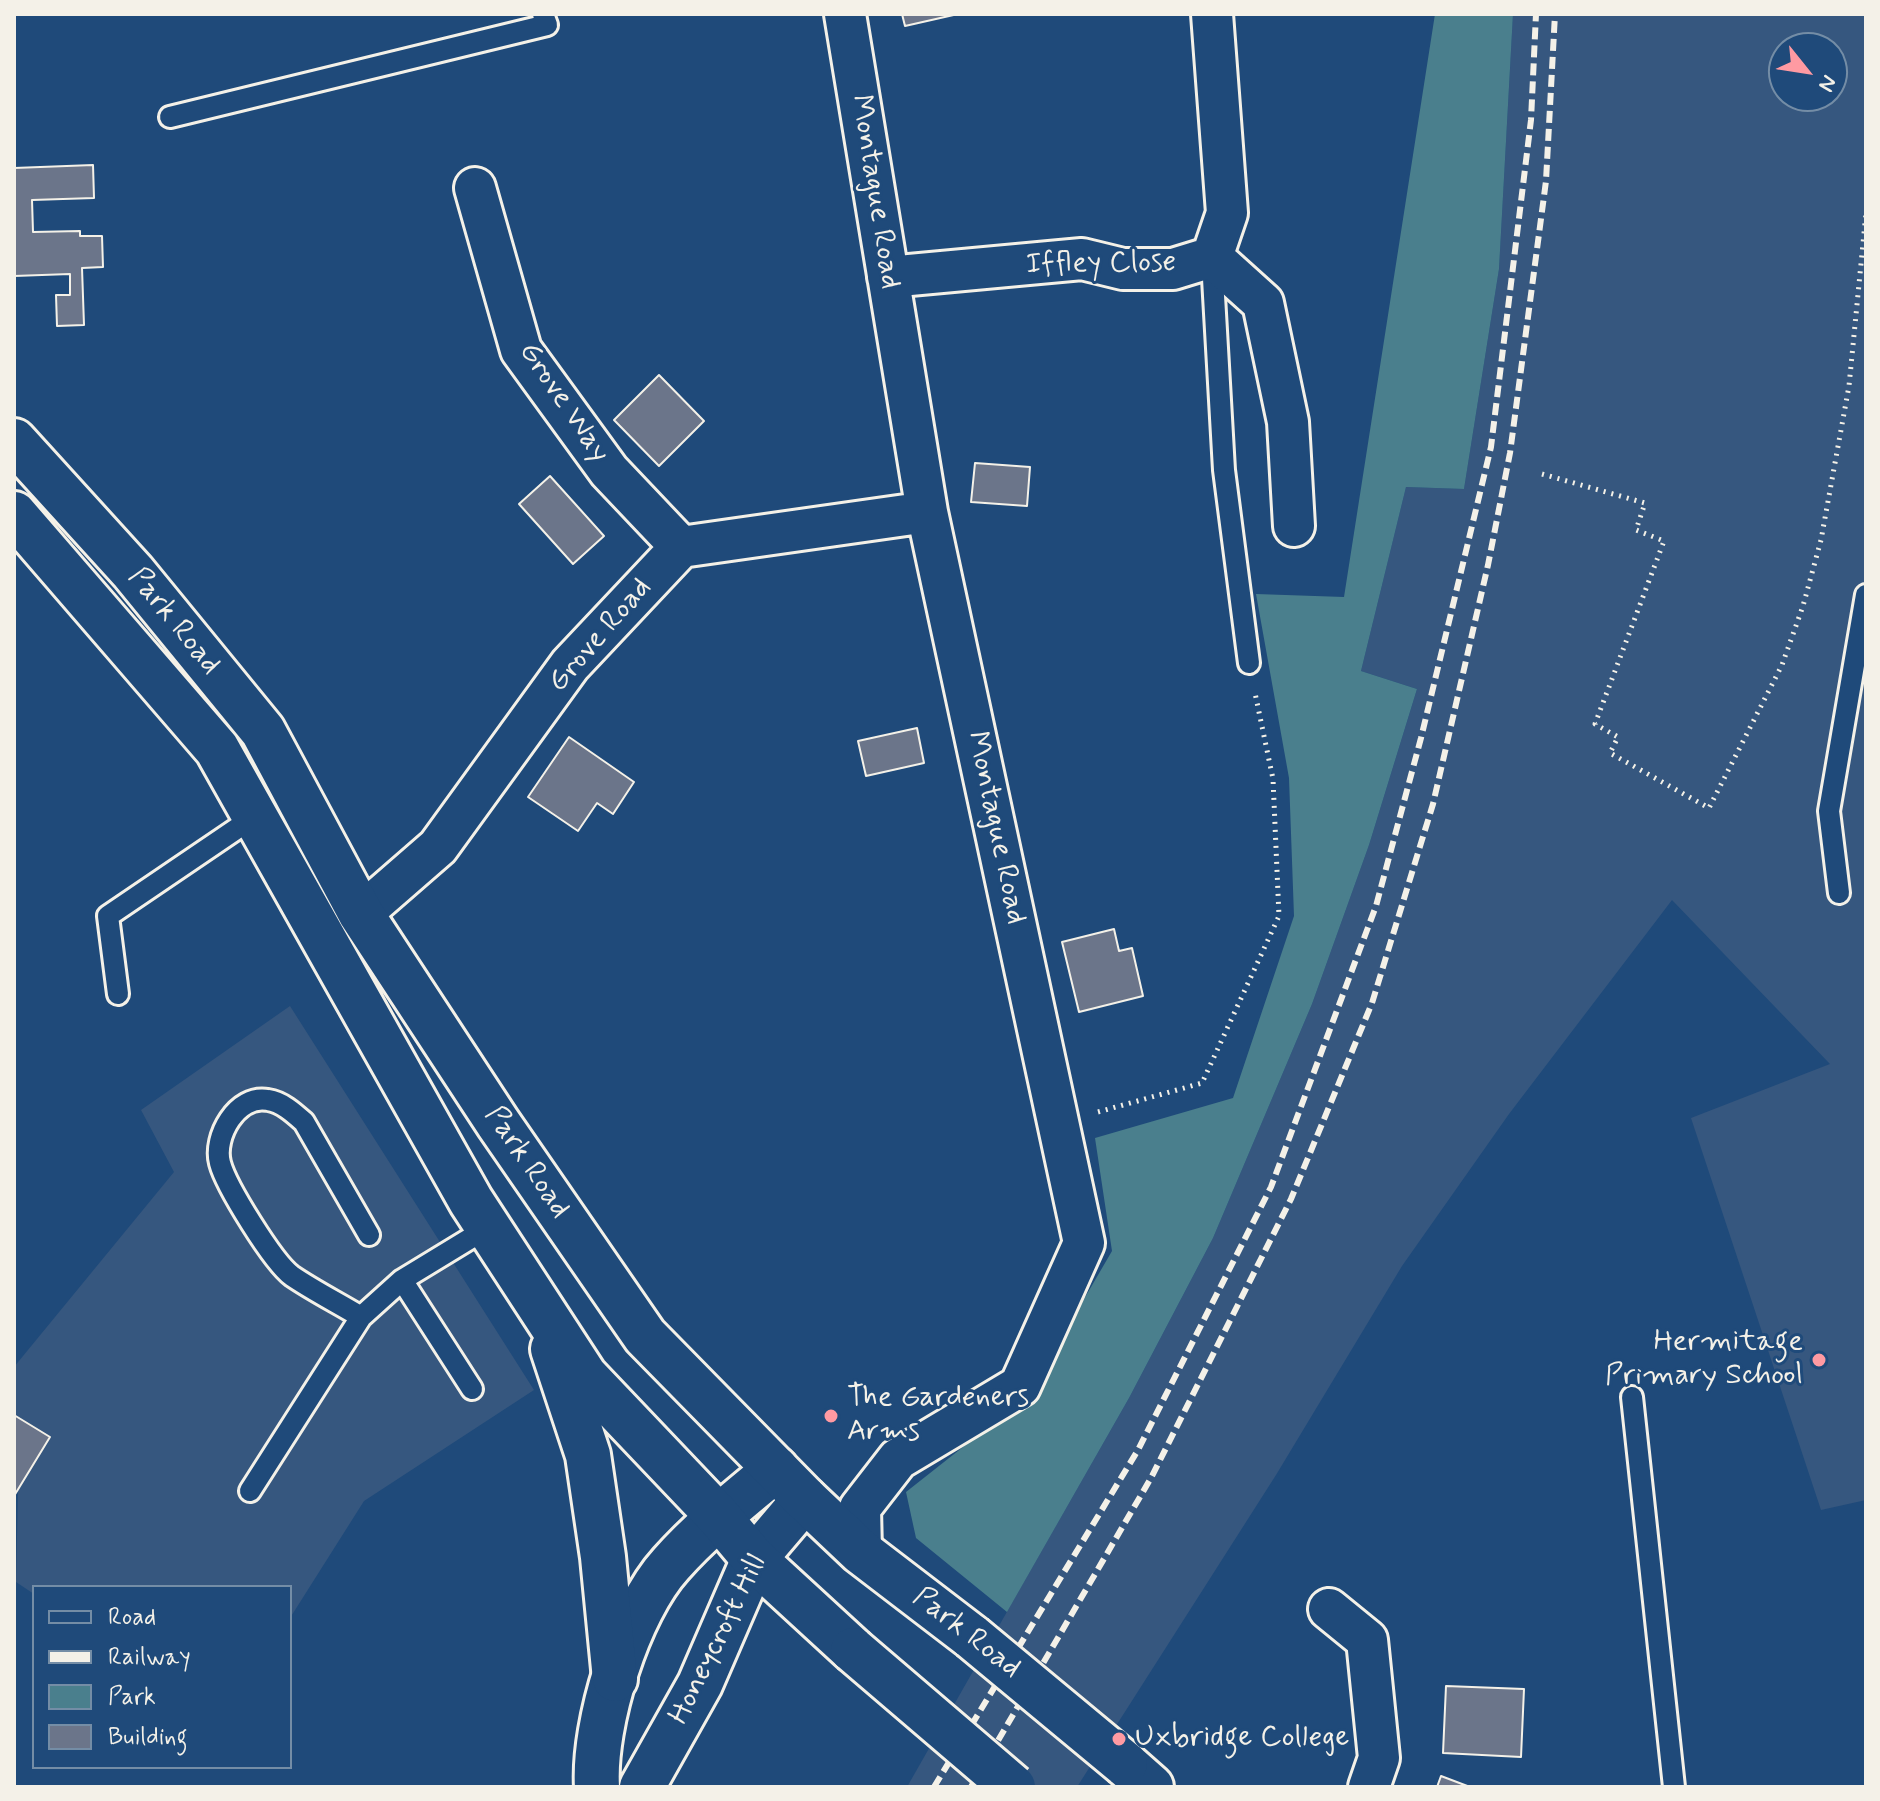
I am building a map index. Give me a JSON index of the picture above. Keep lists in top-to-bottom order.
{
  "streets": {
    "main road": ["Park Road", "Honeycroft Hill"],
    "street": [
      "Montague Road",
      "Iffley Close",
      "Grove Way",
      "Grove Road"
    ]
  },
  "crossings": [
    ["Montague Road", "Iffley Close"],
    ["Montague Road", "Park Road"],
    ["Grove Way", "Grove Road"],
    ["Park Road", "Grove Road"],
    ["Park Road", "Honeycroft Hill"]
  ],
  "places": ["Hermitage Primary School", "The Gardeners Arms", "Uxbridge College"],
  "legend": [
    "Road",
    "Railway",
    "Park",
    "Building"
  ],
  "north": "bottom right"
}
